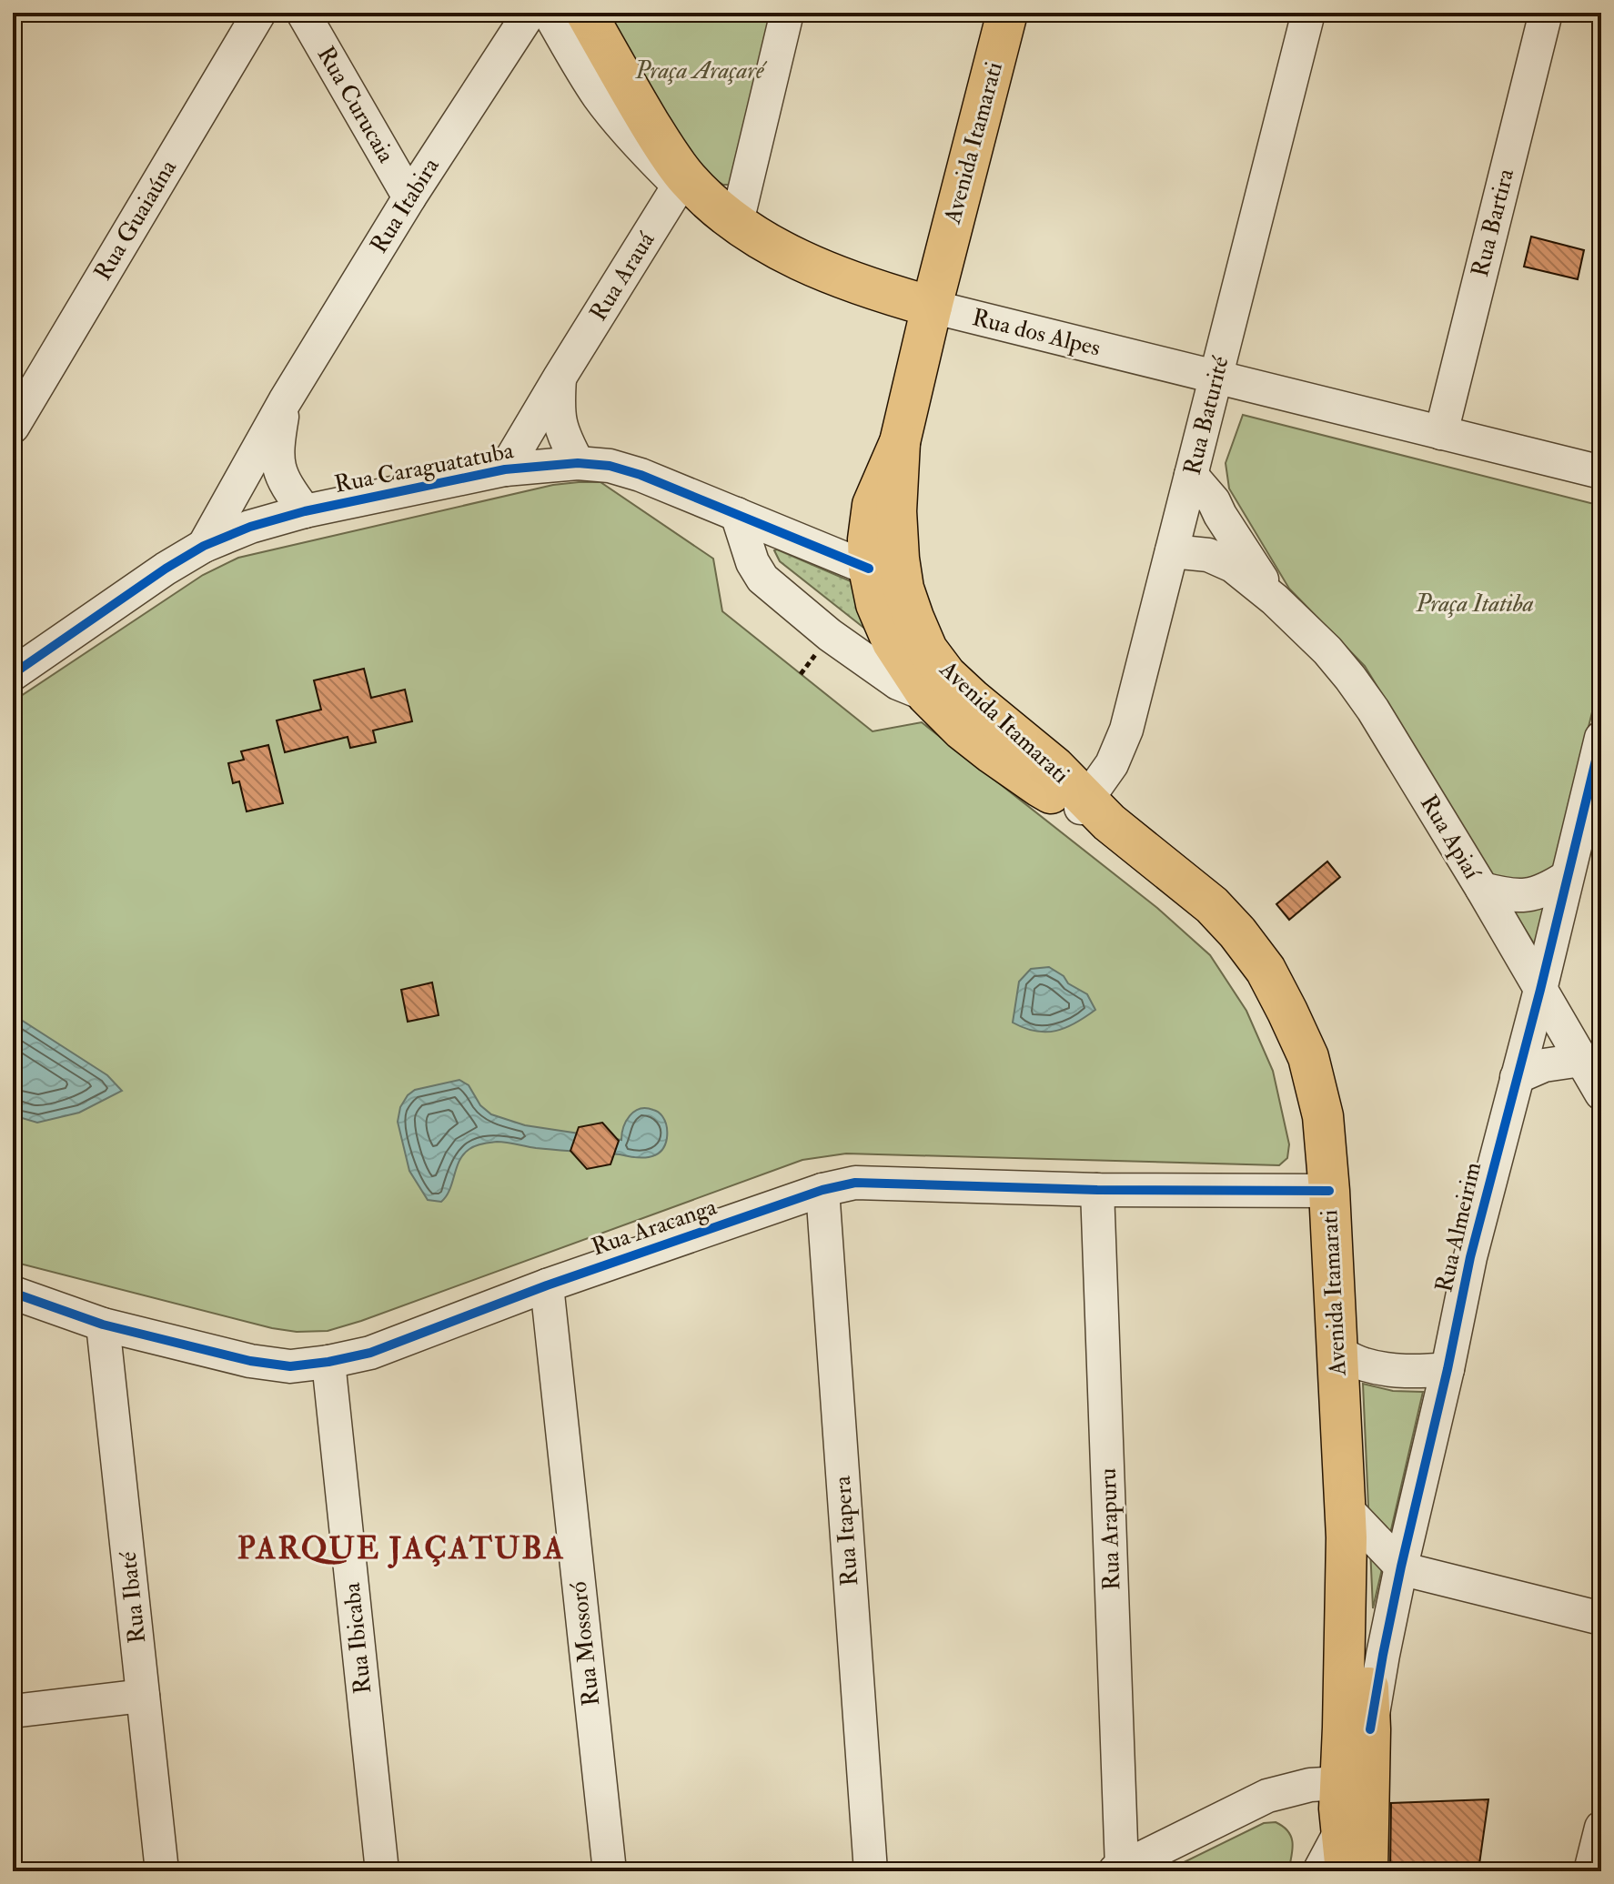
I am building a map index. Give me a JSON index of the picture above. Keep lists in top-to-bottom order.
{
  "streets": {
    "main road": ["Avenida Itamarati", "Rua dos Alpes"],
    "street": [
      "Rua Curucaia",
      "Rua Itabira",
      "Rua Guaiaúna",
      "Rua Bartira",
      "Rua Arauá",
      "Rua Baturité",
      "Rua Caraguatatuba",
      "Rua Apiaí",
      "Rua Aracanga",
      "Rua Almeirim",
      "Rua Arapuru",
      "Rua Itapera",
      "Rua Ibaté",
      "Rua Ibicaba",
      "Rua Mossoró"
    ]
  },
  "crossings": [
    ["Rua Curucaia", "Rua Itabira"],
    ["Avenida Itamarati", "Rua dos Alpes"],
    ["Avenida Itamarati", "Rua Baturité"],
    ["Avenida Itamarati", "Rua Caraguatatuba"],
    ["Avenida Itamarati", "Rua Aracanga"],
    ["Avenida Itamarati", "Rua Almeirim"],
    ["Rua Itabira", "Rua Caraguatatuba"],
    ["Rua Bartira", "Rua dos Alpes"],
    ["Rua Arauá", "Rua dos Alpes"],
    ["Rua Arauá", "Rua Caraguatatuba"],
    ["Rua dos Alpes", "Rua Baturité"],
    ["Rua Baturité", "Rua Apiaí"],
    ["Rua Apiaí", "Rua Almeirim"],
    ["Rua Aracanga", "Rua Arapuru"],
    ["Rua Aracanga", "Rua Itapera"],
    ["Rua Aracanga", "Rua Ibaté"],
    ["Rua Aracanga", "Rua Ibicaba"],
    ["Rua Aracanga", "Rua Mossoró"]
  ],
  "districts": ["PARQUE JAÇATUBA"],
  "parks": ["Praça Araçaré", "Praça Itatiba"]
}
